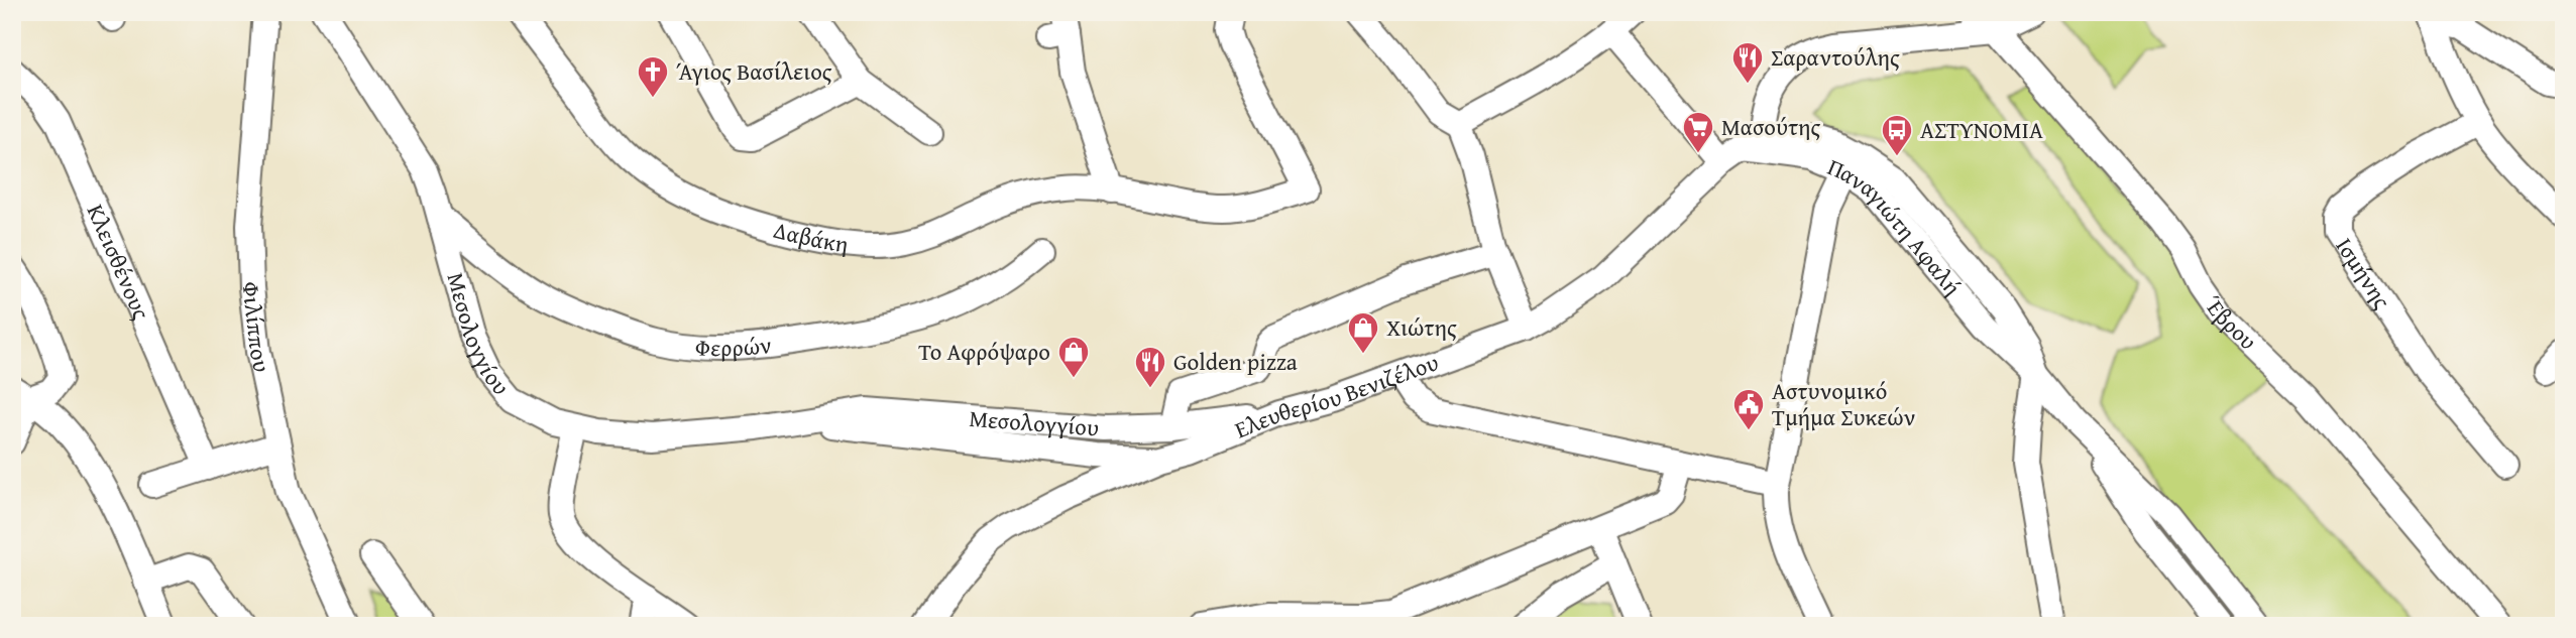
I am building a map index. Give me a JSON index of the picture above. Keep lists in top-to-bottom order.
{
  "streets": {
    "street": [
      "Παναγιώτη Αφαλή",
      "Δαβάκη",
      "Κλεισθένους",
      "Ισμήνης",
      "Έβρου",
      "Φιλίππου",
      "Μεσολογγίου",
      "Φερρών",
      "Ελευθερίου Βενιζέλου"
    ]
  },
  "crossings": [
    ["Παναγιώτη Αφαλή", "Ελευθερίου Βενιζέλου"],
    ["Μεσολογγίου", "Φερρών"],
    ["Μεσολογγίου", "Ελευθερίου Βενιζέλου"]
  ],
  "places": {
    "restaurant": ["Σαραντούλης", "Golden pizza"],
    "church": ["Άγιος Βασίλειος"],
    "supermarket": ["Μασούτης"],
    "bus stop": ["ΑΣΤΥΝΟΜΙΑ"],
    "shop": ["Χιώτης", "Το Αφρόψαρο"],
    "public building": ["Αστυνομικό Τμήμα Συκεών"]
  }
}
